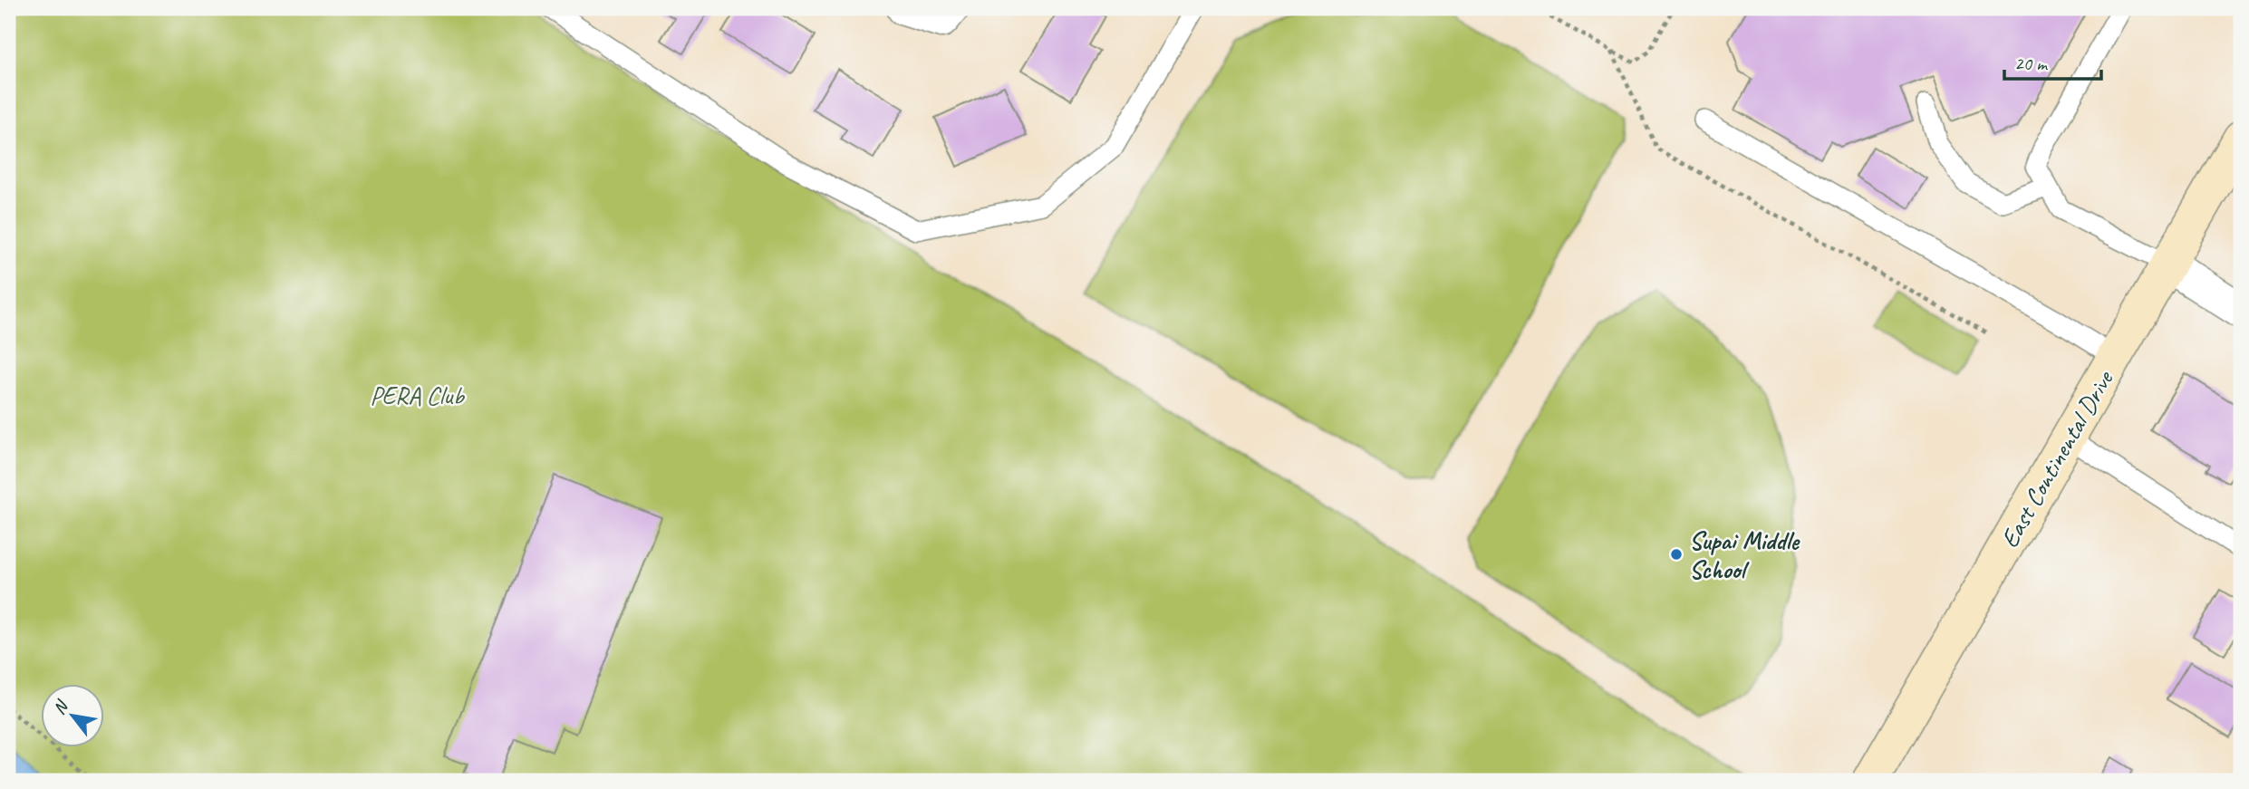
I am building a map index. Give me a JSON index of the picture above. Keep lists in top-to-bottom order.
{
  "streets": {
    "street": ["East Continental Drive"]
  },
  "parks": ["PERA Club"],
  "places": ["Supai Middle School"],
  "scale_bar": "20 m",
  "north": "top left"
}
